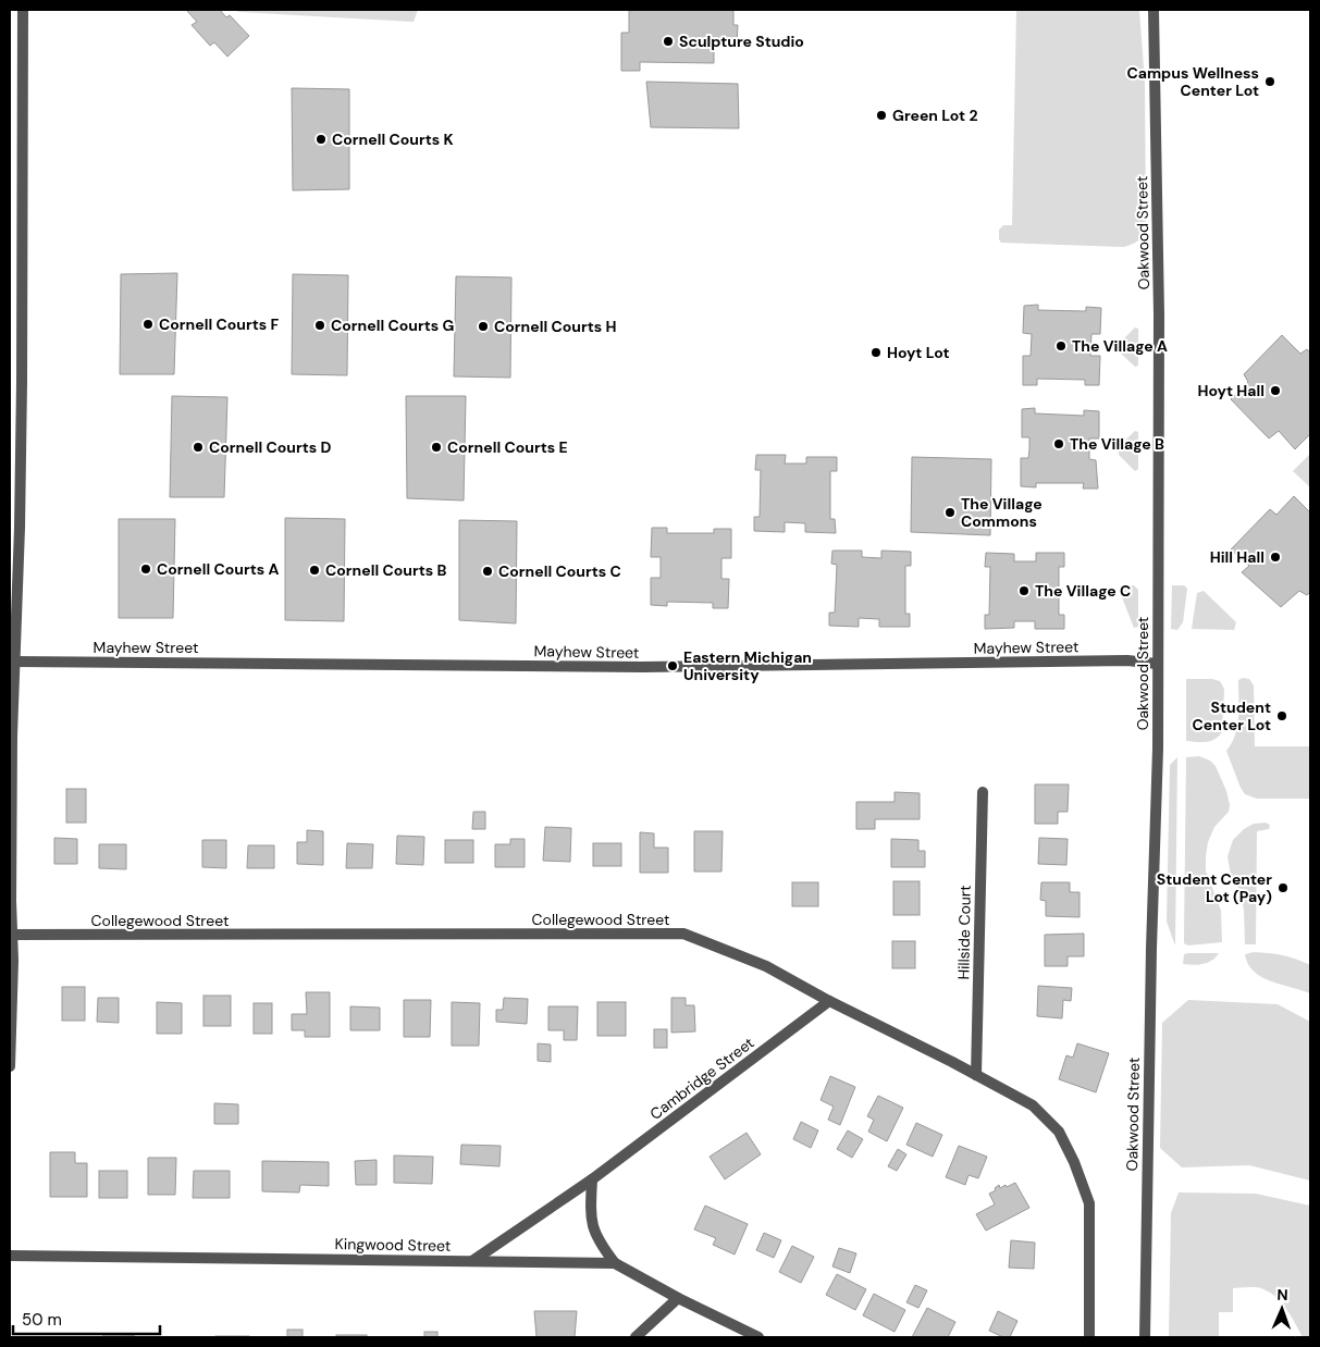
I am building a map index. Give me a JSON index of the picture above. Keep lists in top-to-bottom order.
{
  "streets": {
    "street": [
      "Oakwood Street",
      "Mayhew Street",
      "Collegewood Street",
      "Hillside Court",
      "Cambridge Street",
      "Kingwood Street"
    ]
  },
  "crossings": [
    ["Oakwood Street", "Mayhew Street"],
    ["Collegewood Street", "Hillside Court"],
    ["Collegewood Street", "Cambridge Street"],
    ["Cambridge Street", "Kingwood Street"]
  ],
  "places": [
    "Sculpture Studio",
    "Campus Wellness Center Lot",
    "Green Lot 2",
    "Cornell Courts K",
    "Cornell Courts F",
    "Cornell Courts G",
    "Cornell Courts H",
    "The Village A",
    "Hoyt Lot",
    "Hoyt Hall",
    "The Village B",
    "Cornell Courts D",
    "Cornell Courts E",
    "The Village Commons",
    "Hill Hall",
    "Cornell Courts A",
    "Cornell Courts B",
    "Cornell Courts C",
    "The Village C",
    "Eastern Michigan University",
    "Student Center Lot",
    "Student Center Lot (Pay)"
  ],
  "scale_bar": "50 m",
  "north": "top"
}
